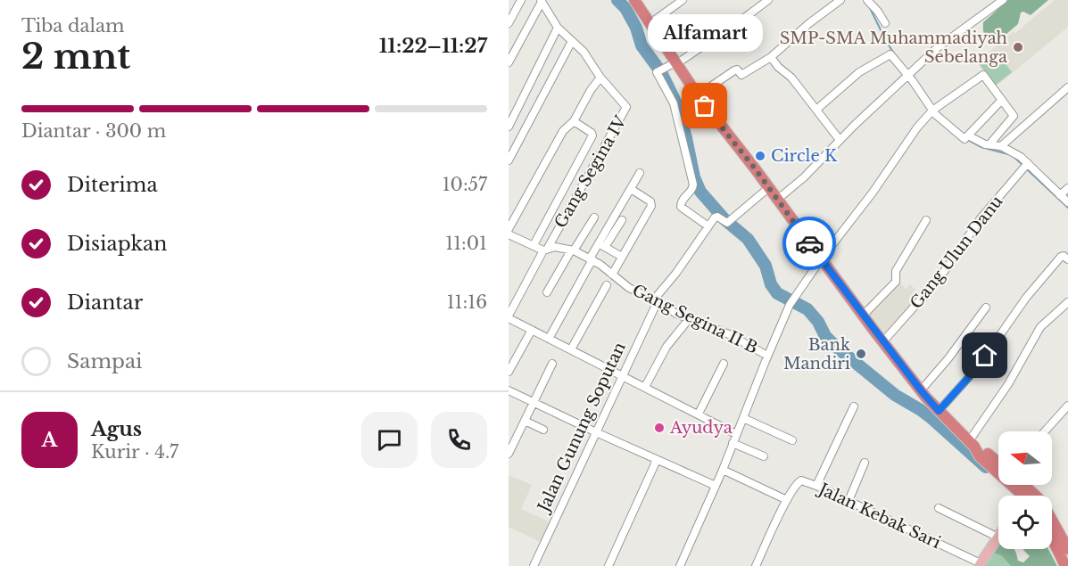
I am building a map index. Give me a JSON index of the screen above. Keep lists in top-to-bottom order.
{
  "streets": {
    "street": [
      "Gang Segina IV",
      "Gang Ulun Danu",
      "Gang Segina II B",
      "Jalan Gunung Soputan",
      "Jalan Kebak Sari"
    ]
  },
  "crossings": [
    ["Gang Segina IV", "Gang Segina II B"],
    ["Gang Segina II B", "Jalan Gunung Soputan"]
  ],
  "places": [
    "SMP-SMA Muhammadiyah Sebelanga",
    "Alfamart",
    "Circle K",
    "Bank Mandiri",
    "Ayudya"
  ],
  "north": "left",
  "page": {
    "heading": ["2 mnt", "Tiba dalam", "11:22–11:27"],
    "panel": ["Agus", "Kurir · 4.7"],
    "bubble": "Alfamart",
    "bar": "Diantar · 300 m",
    "list": [
      ["Diterima", "10:57"],
      ["Disiapkan", "11:01"],
      ["Diantar", "11:16"],
      "Sampai"
    ],
    "round": "A"
  }
}
